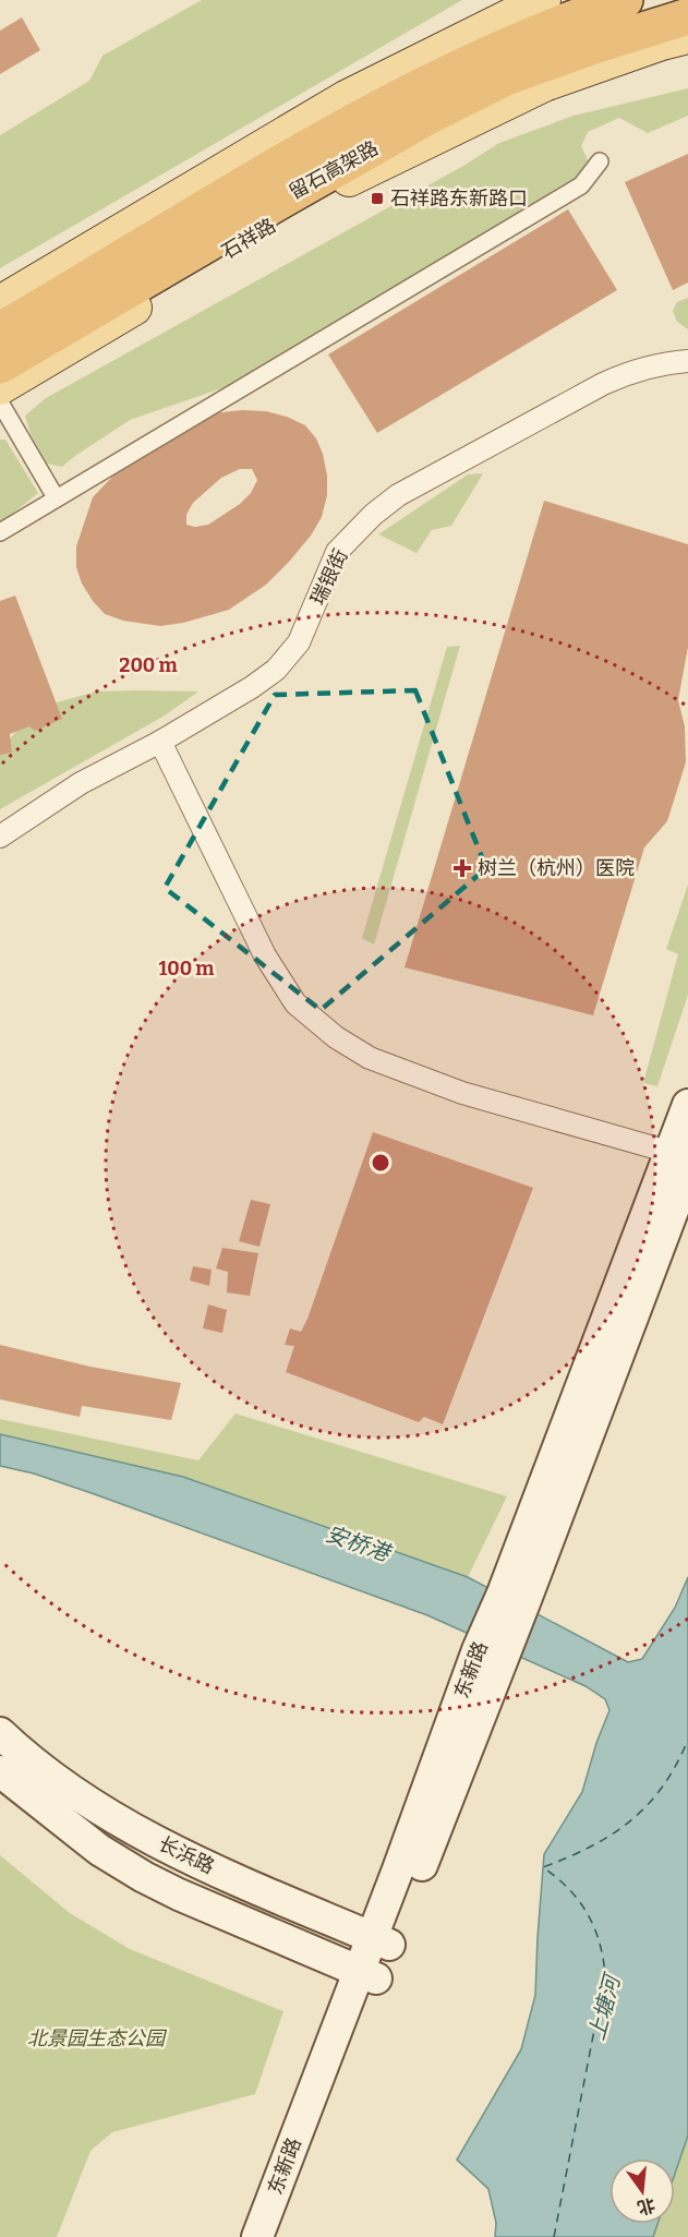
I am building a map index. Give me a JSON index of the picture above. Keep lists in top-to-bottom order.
{
  "streets": {
    "highway": ["留石高架路"],
    "main road": ["石祥路", "东新路", "长浜路"],
    "street": ["瑞银街"]
  },
  "crossings": [
    ["东新路", "长浜路"]
  ],
  "water": ["安桥港", "上塘河"],
  "parks": ["北景园生态公园"],
  "places": {
    "transit": ["石祥路东新路口"],
    "health": ["树兰（杭州）医院"]
  },
  "north": "bottom",
  "rings": ["200 m", "100 m"]
}
